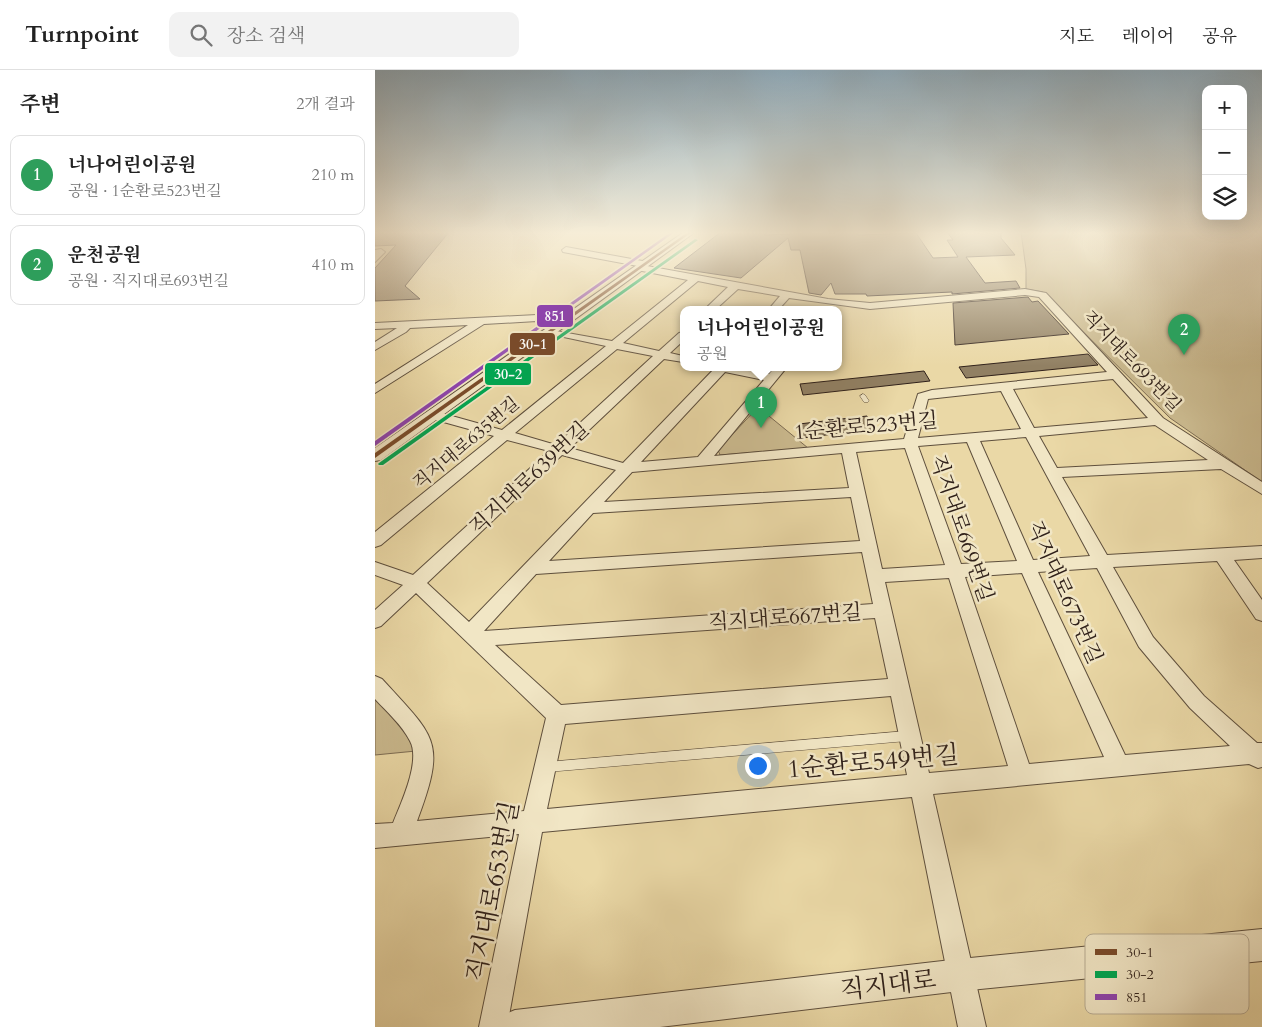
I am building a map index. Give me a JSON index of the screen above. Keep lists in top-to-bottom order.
{
  "streets": {
    "street": [
      "직지대로693번길",
      "1순환로523번길",
      "직지대로635번길",
      "직지대로639번길",
      "직지대로669번길",
      "직지대로673번길",
      "직지대로667번길",
      "1순환로549번길",
      "직지대로653번길",
      "직지대로"
    ]
  },
  "crossings": [
    ["직지대로693번길", "1순환로523번길"],
    ["직지대로693번길", "직지대로669번길"],
    ["1순환로523번길", "직지대로635번길"],
    ["1순환로523번길", "직지대로639번길"],
    ["1순환로523번길", "직지대로669번길"],
    ["1순환로523번길", "직지대로673번길"],
    ["1순환로523번길", "직지대로667번길"],
    ["직지대로669번길", "1순환로549번길"],
    ["직지대로673번길", "1순환로549번길"],
    ["직지대로667번길", "1순환로549번길"],
    ["직지대로667번길", "직지대로"],
    ["1순환로549번길", "직지대로653번길"]
  ],
  "lines": ["transit line 30-1", "transit line 30-2", "transit line 851"],
  "legend": ["30-1", "30-2", "851"],
  "page": {
    "header": "Turnpoint",
    "search": "장소 검색",
    "nav": ["지도", "레이어", "공유"],
    "heading": ["주변", "2개 결과"],
    "map_buttons": ["+", "−"],
    "list": [
      {
        "mark": "1",
        "name": "너나어린이공원",
        "note": "공원 · 1순환로523번길",
        "value": "210 m"
      },
      {
        "mark": "2",
        "name": "운천공원",
        "note": "공원 · 직지대로693번길",
        "value": "410 m"
      }
    ],
    "popup": ["너나어린이공원", "공원"],
    "pins": ["2", "1"]
  }
}
